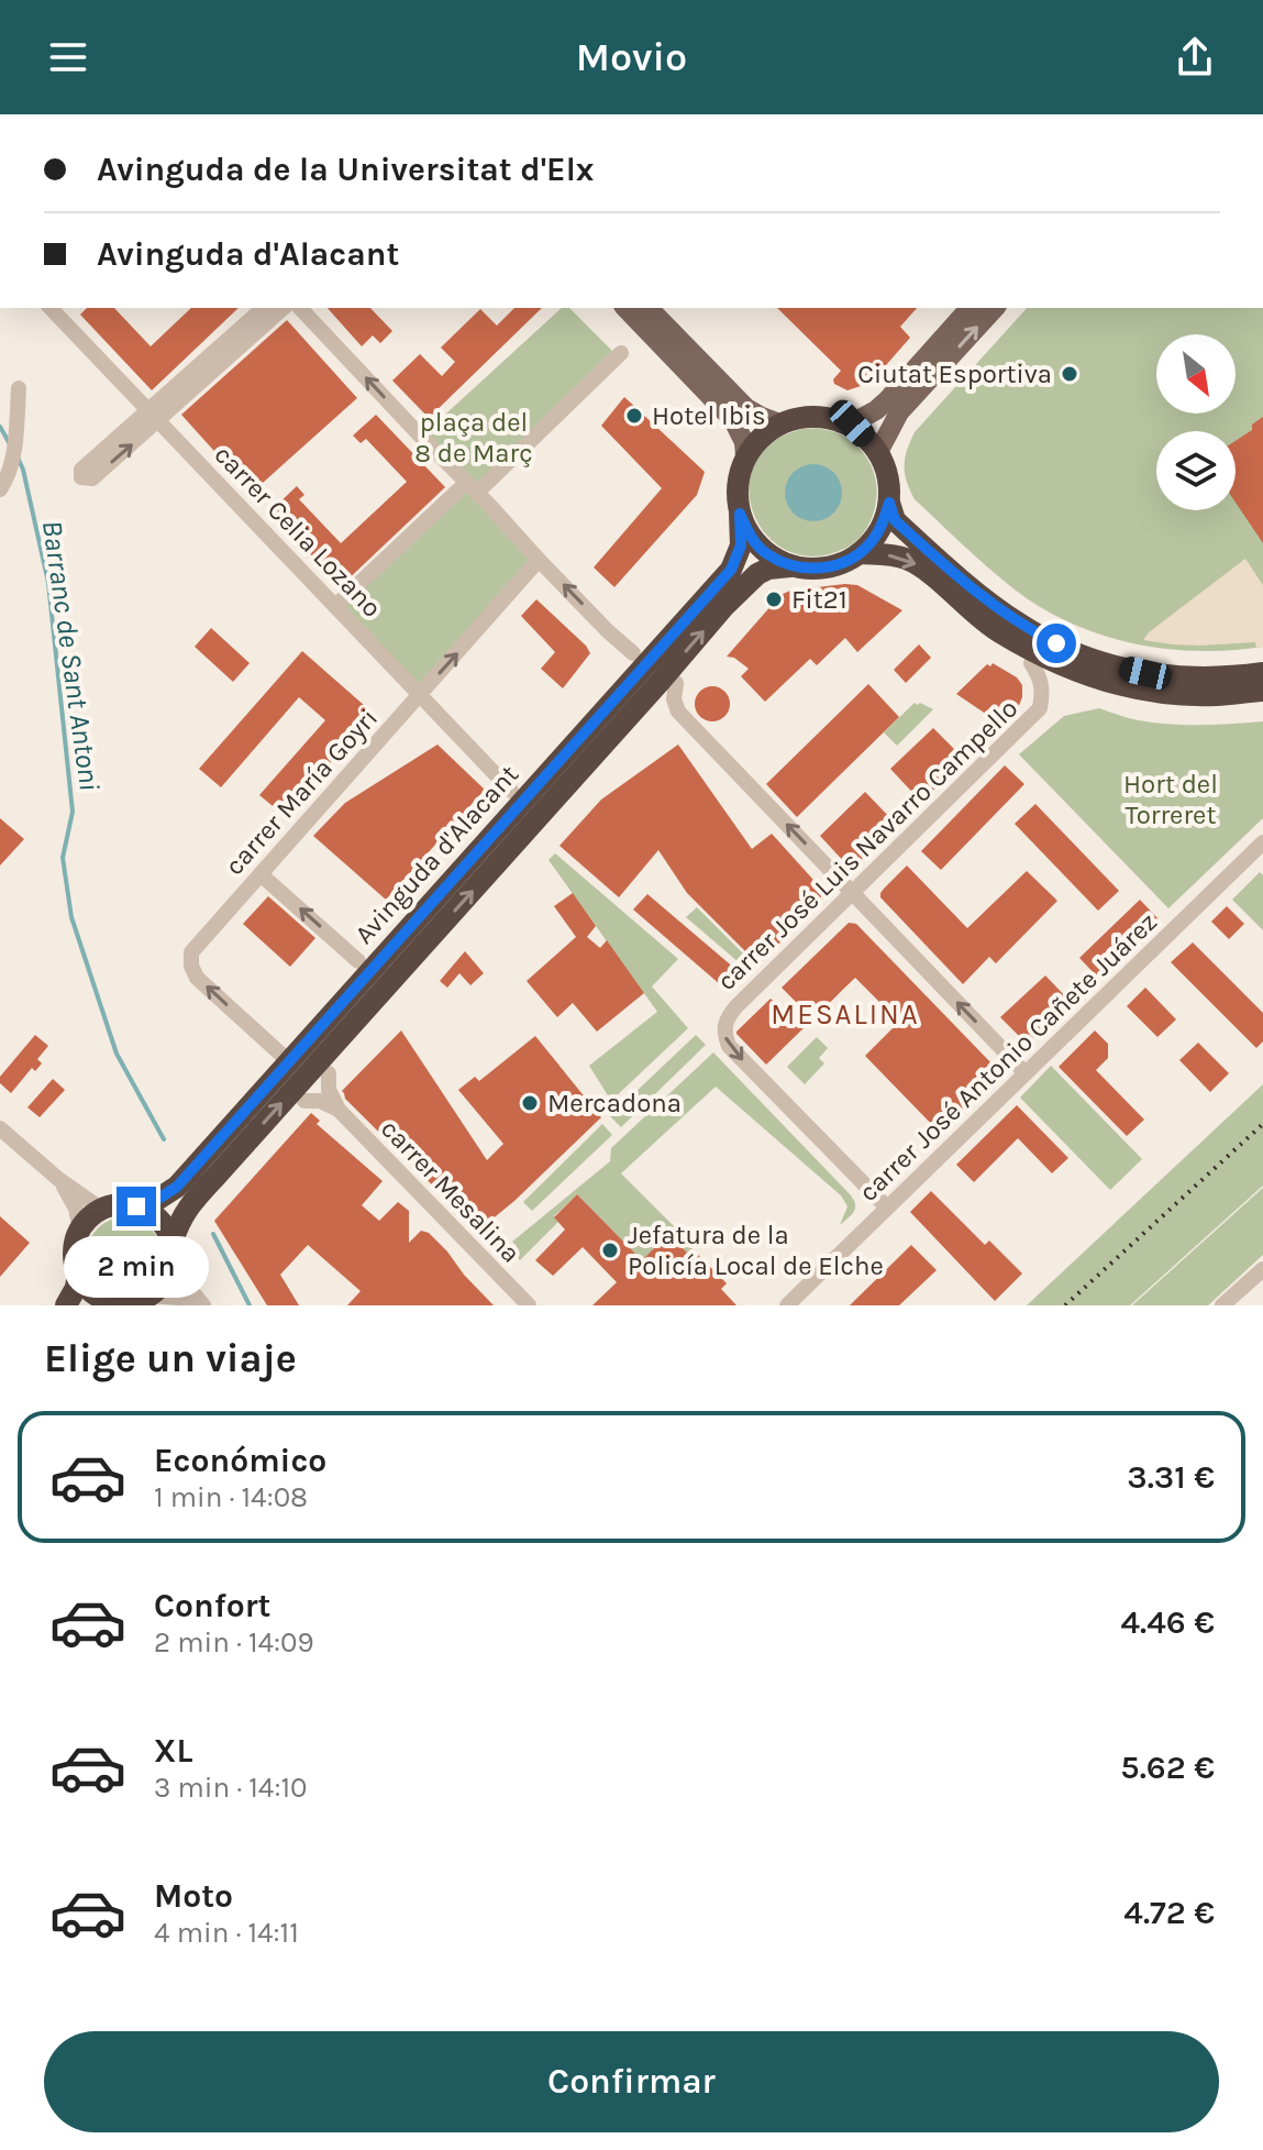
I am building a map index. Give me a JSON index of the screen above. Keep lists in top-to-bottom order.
{
  "streets": {
    "highway": ["Avinguda d'Alacant"],
    "street": [
      "carrer Celia Lozano",
      "carrer María Goyri",
      "carrer José Luis Navarro Campello",
      "carrer José Antonio Cañete Juárez",
      "carrer Mesalina"
    ]
  },
  "crossings": [
    ["carrer Celia Lozano", "carrer María Goyri"],
    ["carrer José Luis Navarro Campello", "carrer José Antonio Cañete Juárez"]
  ],
  "districts": ["MESALINA"],
  "water": ["Barranc de Sant Antoni"],
  "parks": ["plaça del 8 de Març", "Hort del Torreret"],
  "places": [
    "Ciutat Esportiva",
    "Hotel Ibis",
    "Fit21",
    "Mercadona",
    "Jefatura de la Policía Local de Elche"
  ],
  "north": "bottom right",
  "page": {
    "header": "Movio",
    "banner": ["Avinguda de la Universitat d'Elx", "Avinguda d'Alacant"],
    "bubble": "2 min",
    "heading": "Elige un viaje",
    "list": [
      {
        "name": "Económico",
        "note": "1 min · 14:08",
        "value": "3.31 €"
      },
      {
        "name": "Confort",
        "note": "2 min · 14:09",
        "value": "4.46 €"
      },
      {
        "name": "XL",
        "note": "3 min · 14:10",
        "value": "5.62 €"
      },
      {
        "name": "Moto",
        "note": "4 min · 14:11",
        "value": "4.72 €"
      }
    ],
    "buttons": "Confirmar"
  }
}
